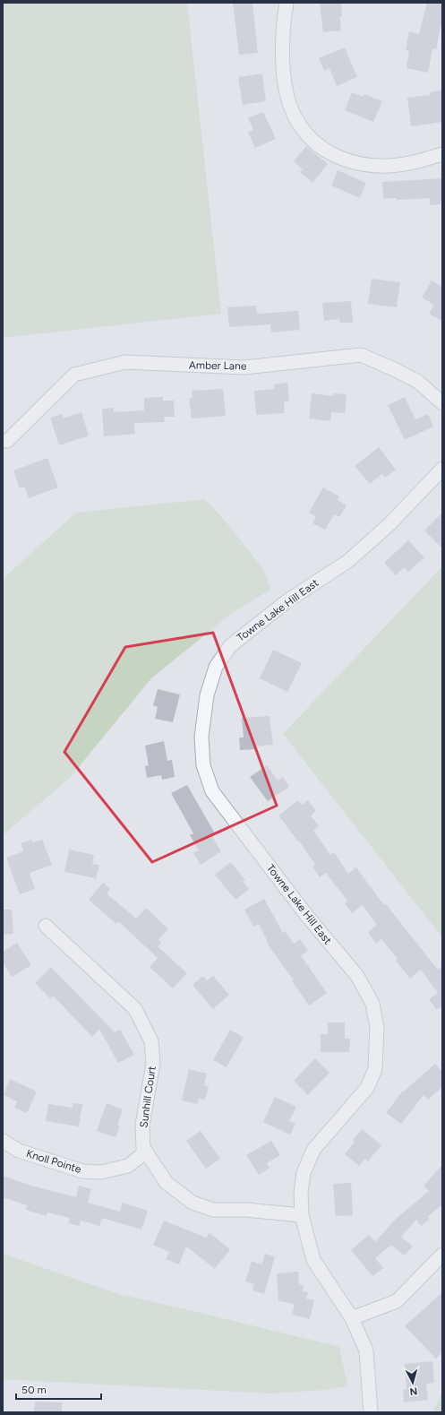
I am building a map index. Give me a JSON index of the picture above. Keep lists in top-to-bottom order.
{
  "streets": {
    "street": [
      "Amber Lane",
      "Towne Lake Hill East",
      "Sunhill Court",
      "Knoll Pointe"
    ]
  },
  "crossings": [
    ["Towne Lake Hill East", "Sunhill Court"],
    ["Sunhill Court", "Knoll Pointe"]
  ],
  "scale_bar": "50 m",
  "north": "bottom"
}
